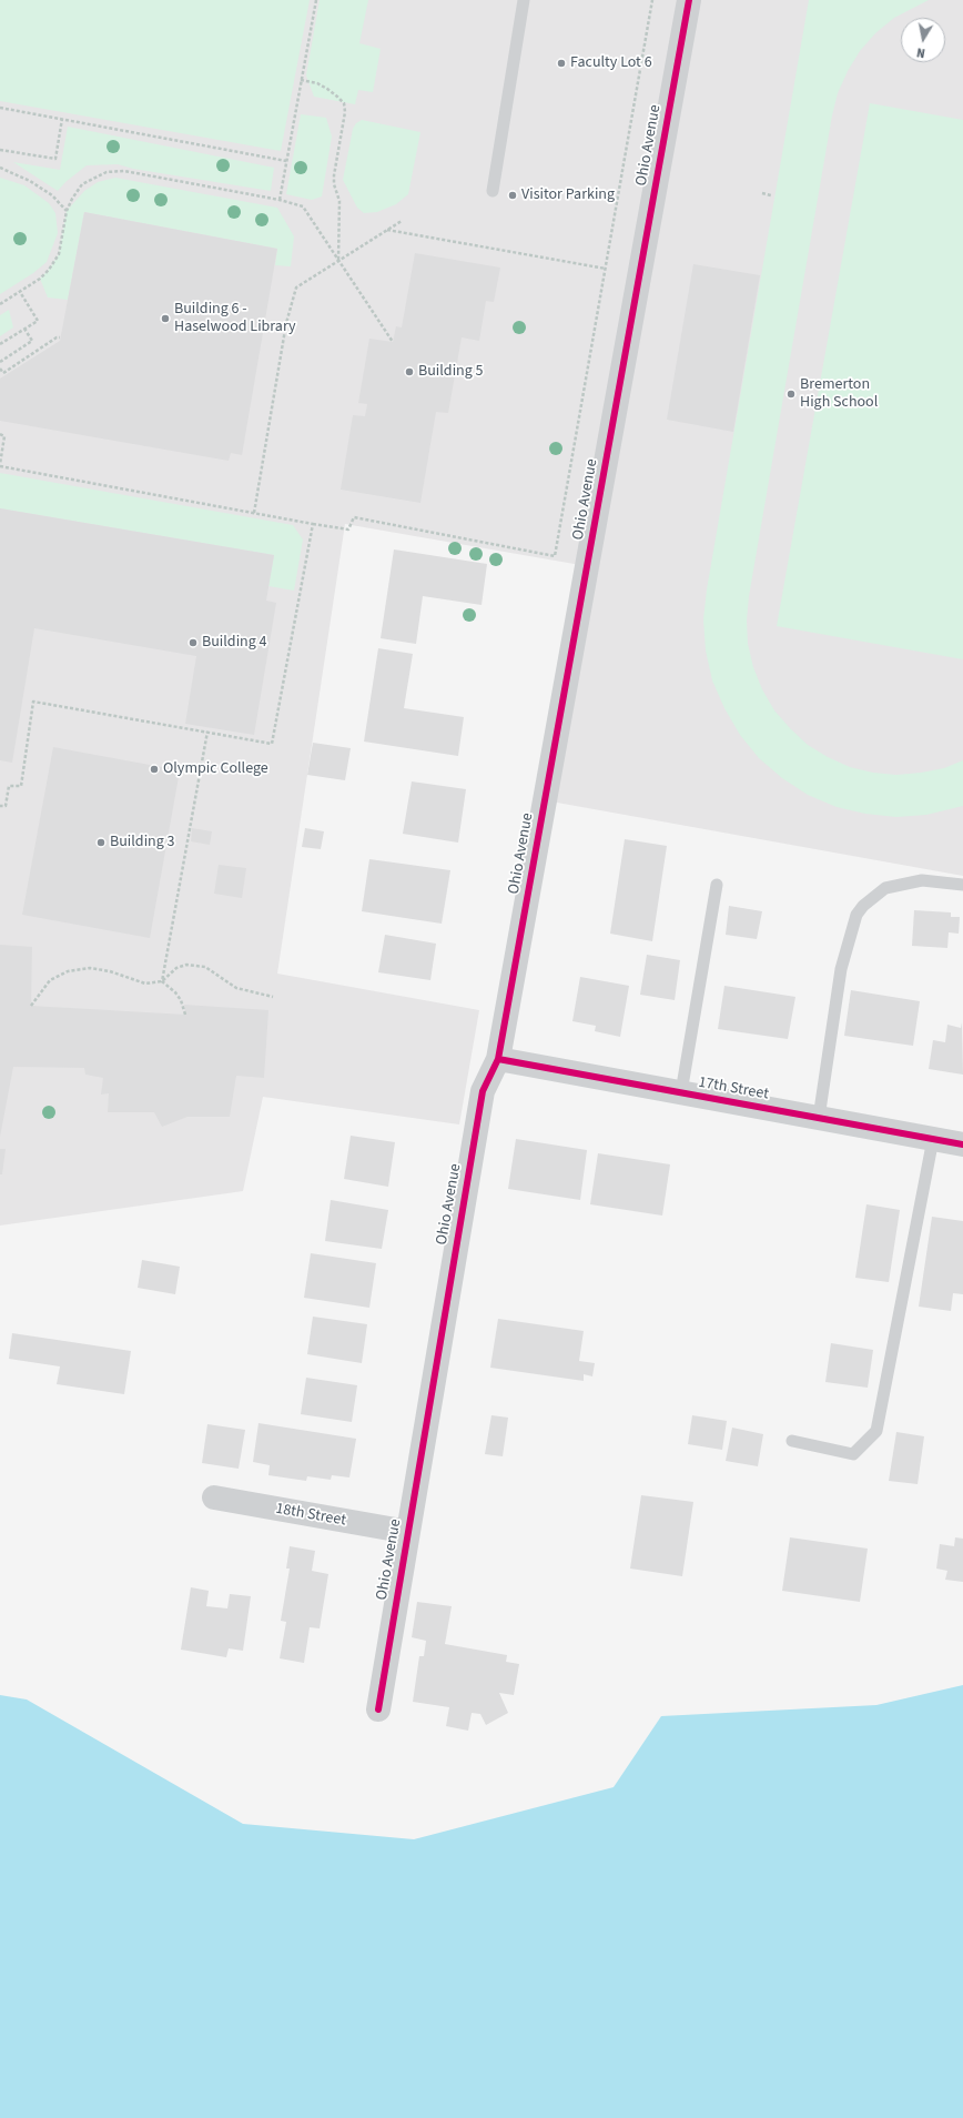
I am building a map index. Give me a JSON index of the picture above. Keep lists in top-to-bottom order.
{
  "streets": {
    "street": ["Ohio Avenue", "17th Street", "18th Street"]
  },
  "crossings": [
    ["Ohio Avenue", "17th Street"],
    ["Ohio Avenue", "18th Street"]
  ],
  "places": [
    "Faculty Lot 6",
    "Visitor Parking",
    "Building 6 - Haselwood Library",
    "Building 5",
    "Bremerton High School",
    "Building 4",
    "Olympic College",
    "Building 3"
  ],
  "north": "bottom"
}
